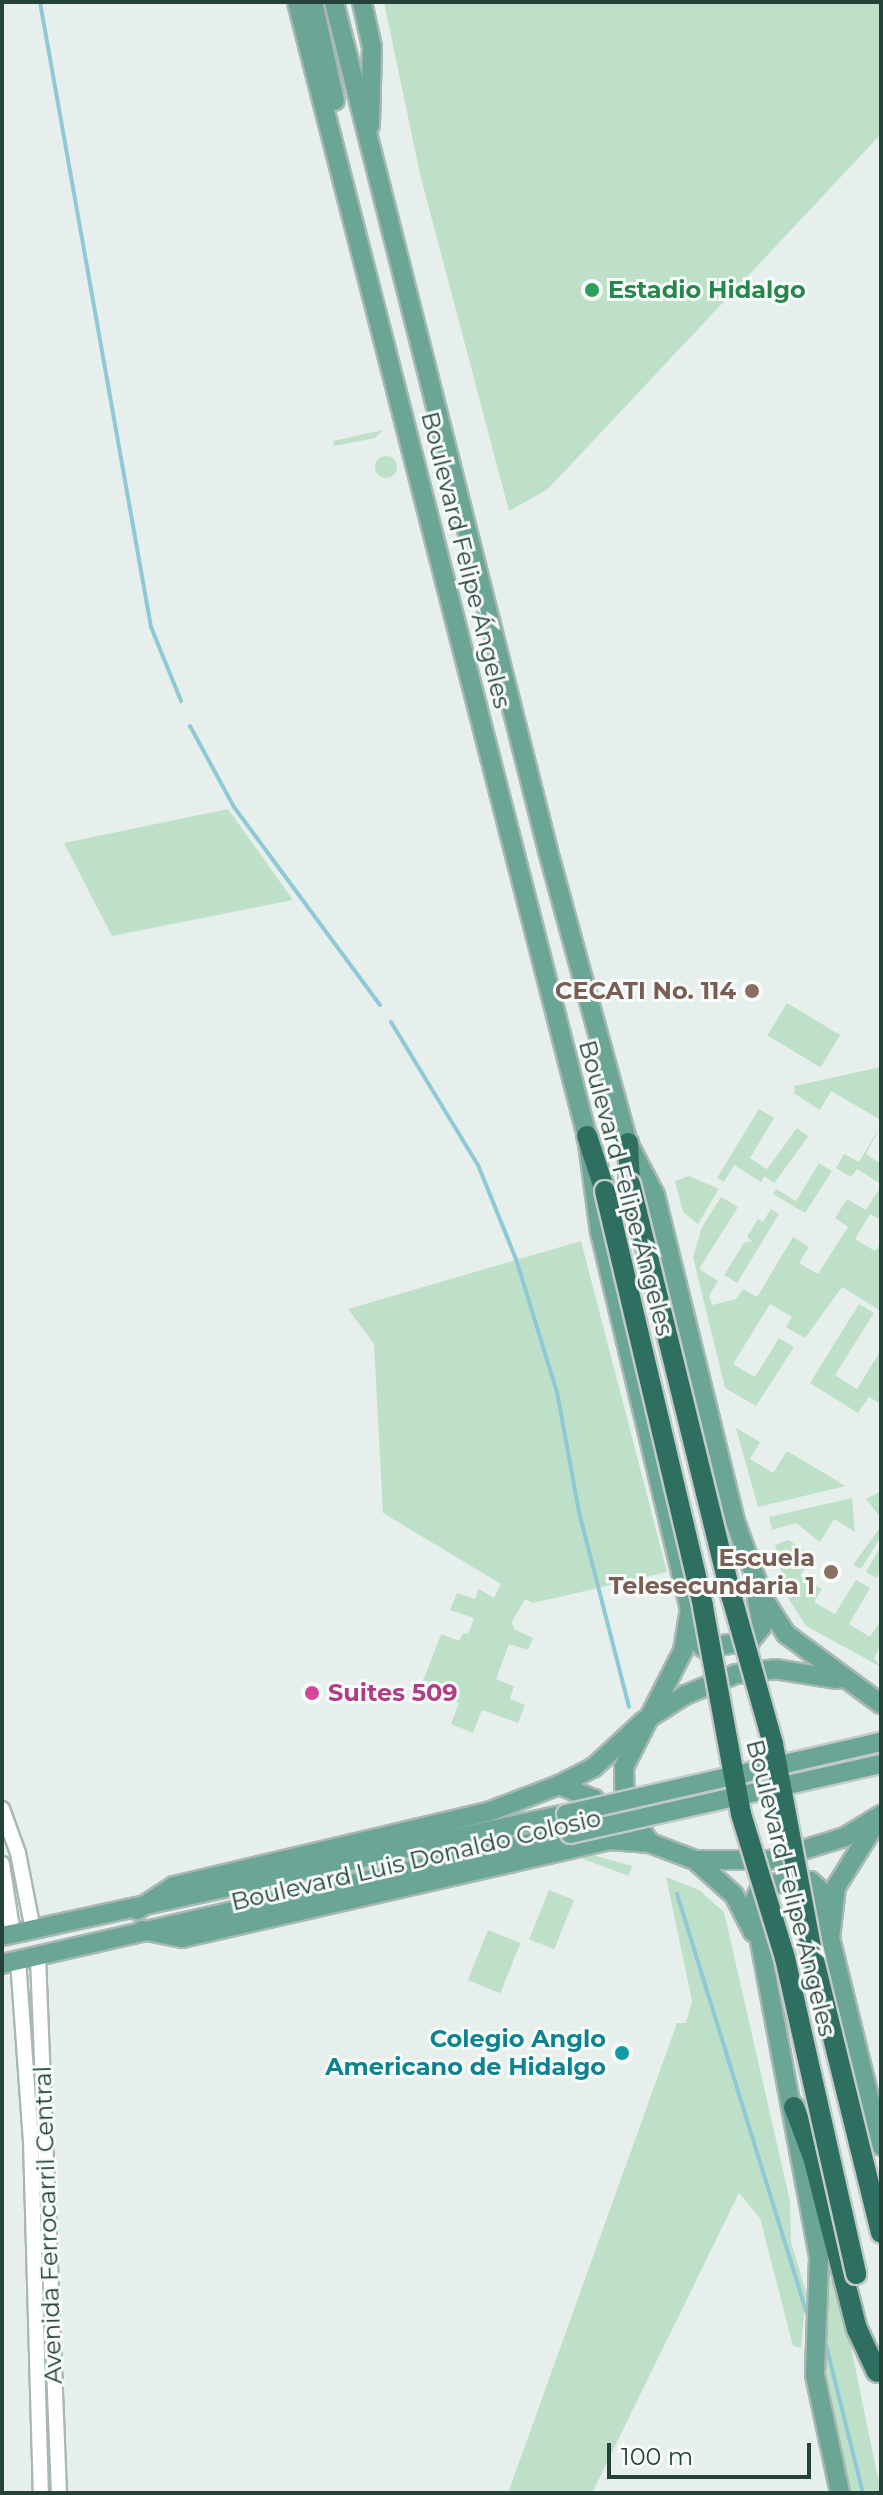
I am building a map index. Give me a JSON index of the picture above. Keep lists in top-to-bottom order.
{
  "streets": {
    "highway": ["Boulevard Felipe Ángeles"],
    "main road": ["Boulevard Luis Donaldo Colosio"],
    "street": ["Avenida Ferrocarril Central"]
  },
  "crossings": [
    ["Boulevard Luis Donaldo Colosio", "Avenida Ferrocarril Central"]
  ],
  "places": [
    "Estadio Hidalgo",
    "CECATI No. 114",
    "Escuela Telesecundaria 1",
    "Suites 509",
    "Colegio Anglo Americano de Hidalgo"
  ],
  "scale_bar": "100 m"
}
